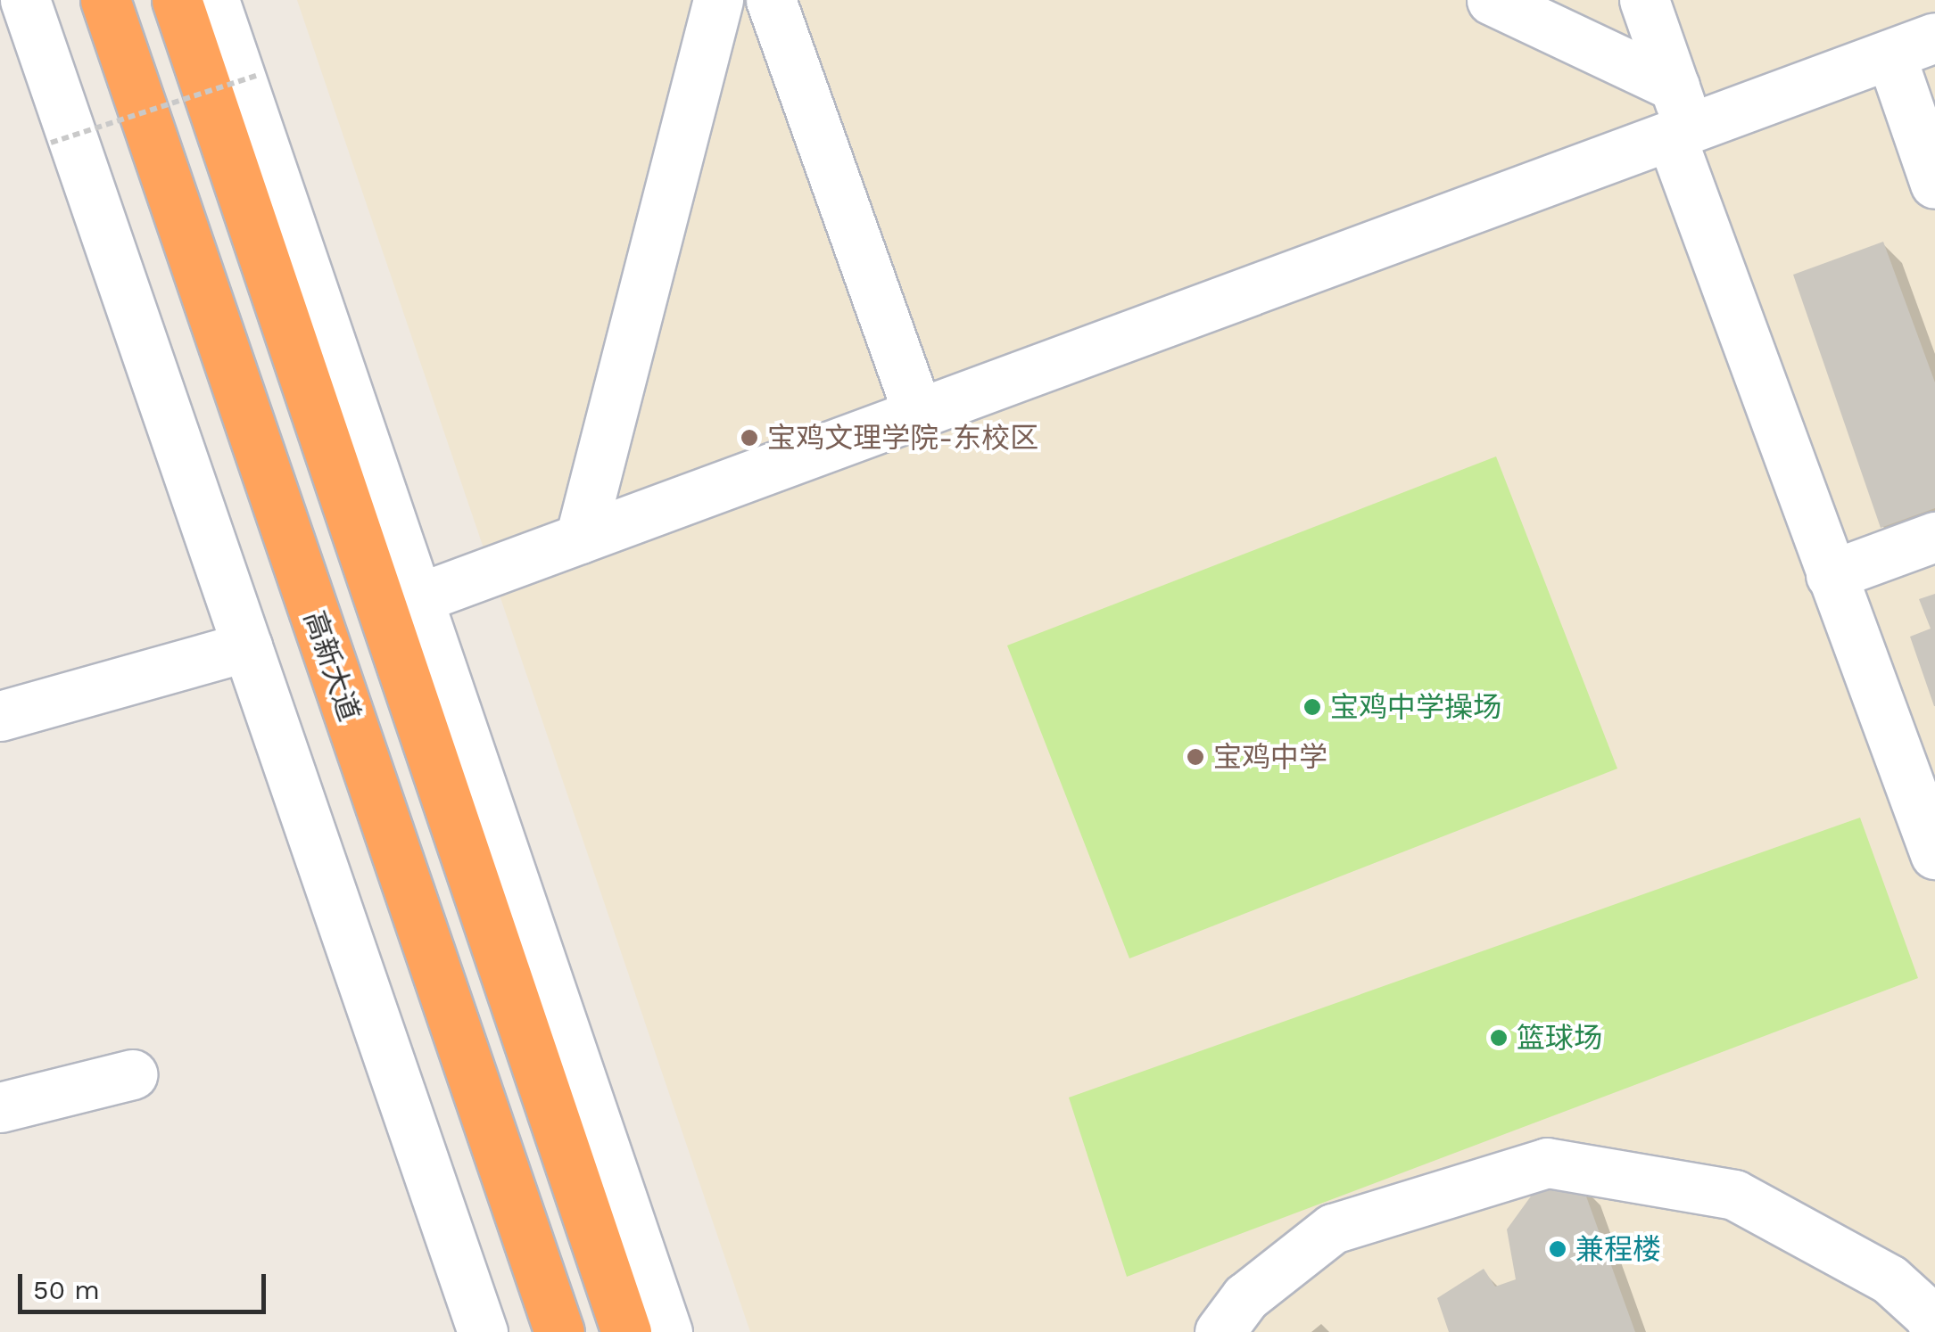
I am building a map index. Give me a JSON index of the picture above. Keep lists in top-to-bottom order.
{
  "streets": {
    "highway": ["高新大道"]
  },
  "places": [
    "宝鸡文理学院-东校区",
    "宝鸡中学操场",
    "宝鸡中学",
    "篮球场",
    "兼程楼"
  ],
  "scale_bar": "50 m"
}
